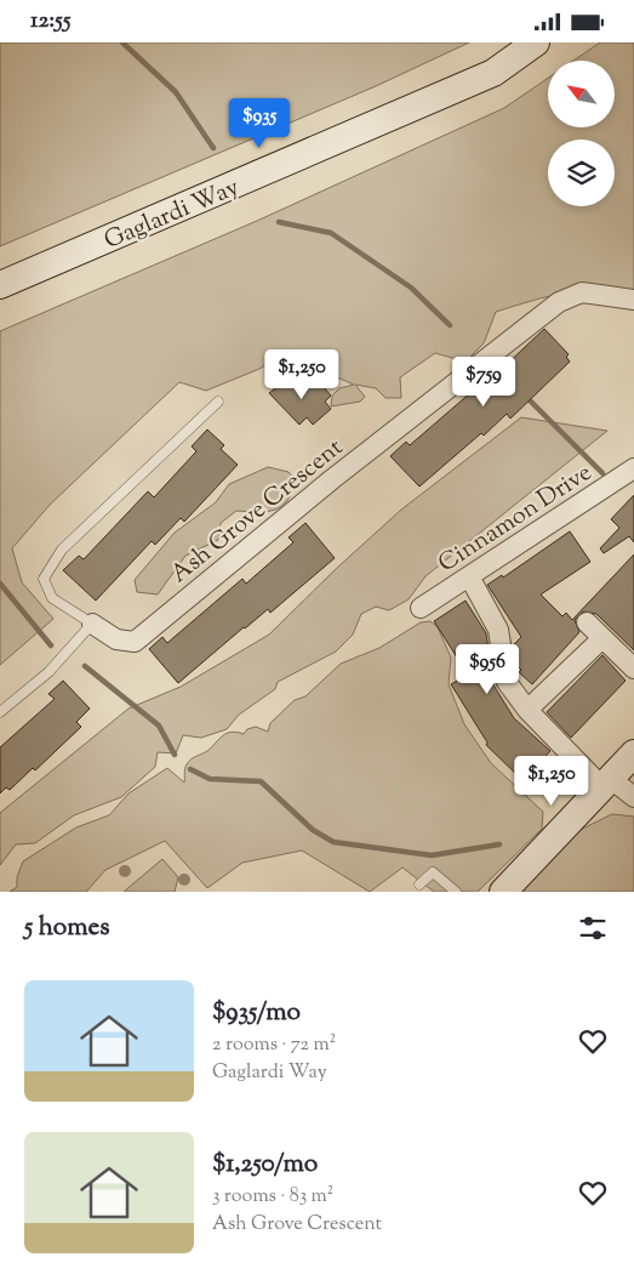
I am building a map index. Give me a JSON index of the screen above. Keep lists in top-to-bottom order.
{
  "streets": {
    "main road": ["Gaglardi Way"],
    "street": ["Ash Grove Crescent", "Cinnamon Drive"]
  },
  "north": "top left",
  "page": {
    "status": "12:55",
    "price": [
      "$935",
      "$1,250",
      "$759",
      "$956",
      "$1,250"
    ],
    "heading": "5 homes",
    "list": [
      {
        "name": "$935/mo",
        "note": "2 rooms · 72 m² · Gaglardi Way"
      },
      {
        "name": "$1,250/mo",
        "note": "3 rooms · 83 m² · Ash Grove Crescent"
      }
    ]
  }
}
